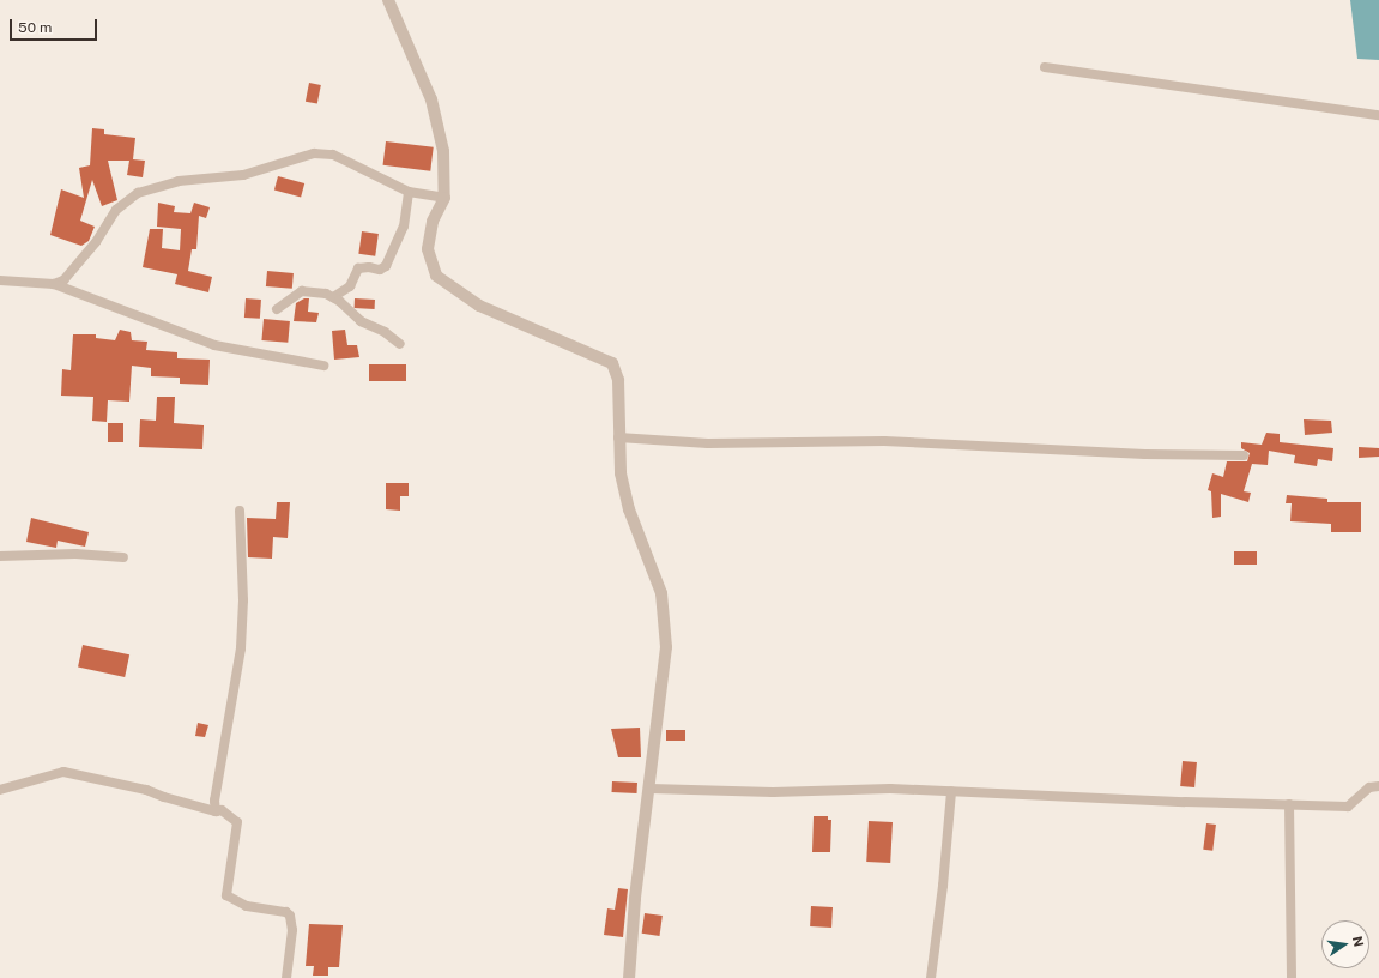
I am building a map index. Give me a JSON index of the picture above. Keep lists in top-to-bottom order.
{
  "scale_bar": "50 m",
  "north": "right"
}
